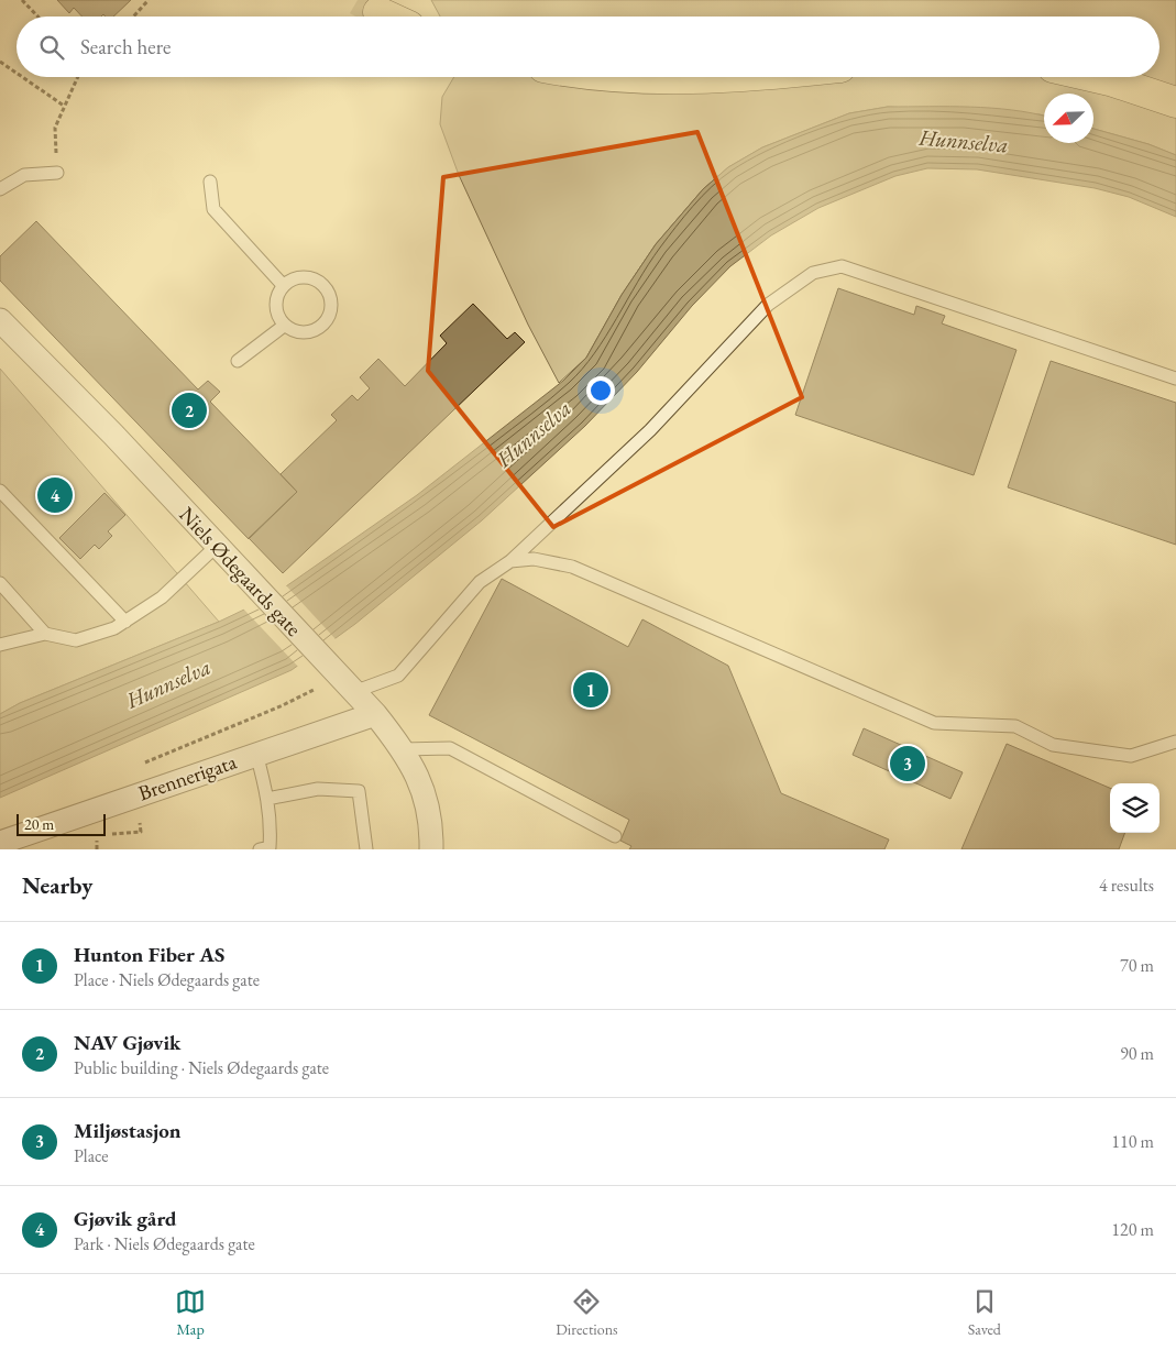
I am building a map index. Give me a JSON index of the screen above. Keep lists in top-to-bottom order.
{
  "streets": {
    "street": ["Niels Ødegaards gate", "Brennerigata"]
  },
  "crossings": [
    ["Niels Ødegaards gate", "Brennerigata"]
  ],
  "water": ["Hunnselva"],
  "scale_bar": "20 m",
  "north": "bottom left",
  "page": {
    "search": "Search here",
    "pins": [
      "2",
      "4",
      "1",
      "3"
    ],
    "scale": "20 m",
    "heading": ["Nearby", "4 results"],
    "list": [
      {
        "mark": "1",
        "name": "Hunton Fiber AS",
        "note": "Place · Niels Ødegaards gate",
        "value": "70 m"
      },
      {
        "mark": "2",
        "name": "NAV Gjøvik",
        "note": "Public building · Niels Ødegaards gate",
        "value": "90 m"
      },
      {
        "mark": "3",
        "name": "Miljøstasjon",
        "note": "Place",
        "value": "110 m"
      },
      {
        "mark": "4",
        "name": "Gjøvik gård",
        "note": "Park · Niels Ødegaards gate",
        "value": "120 m"
      }
    ],
    "nav": ["Map", "Directions", "Saved"]
  }
}
